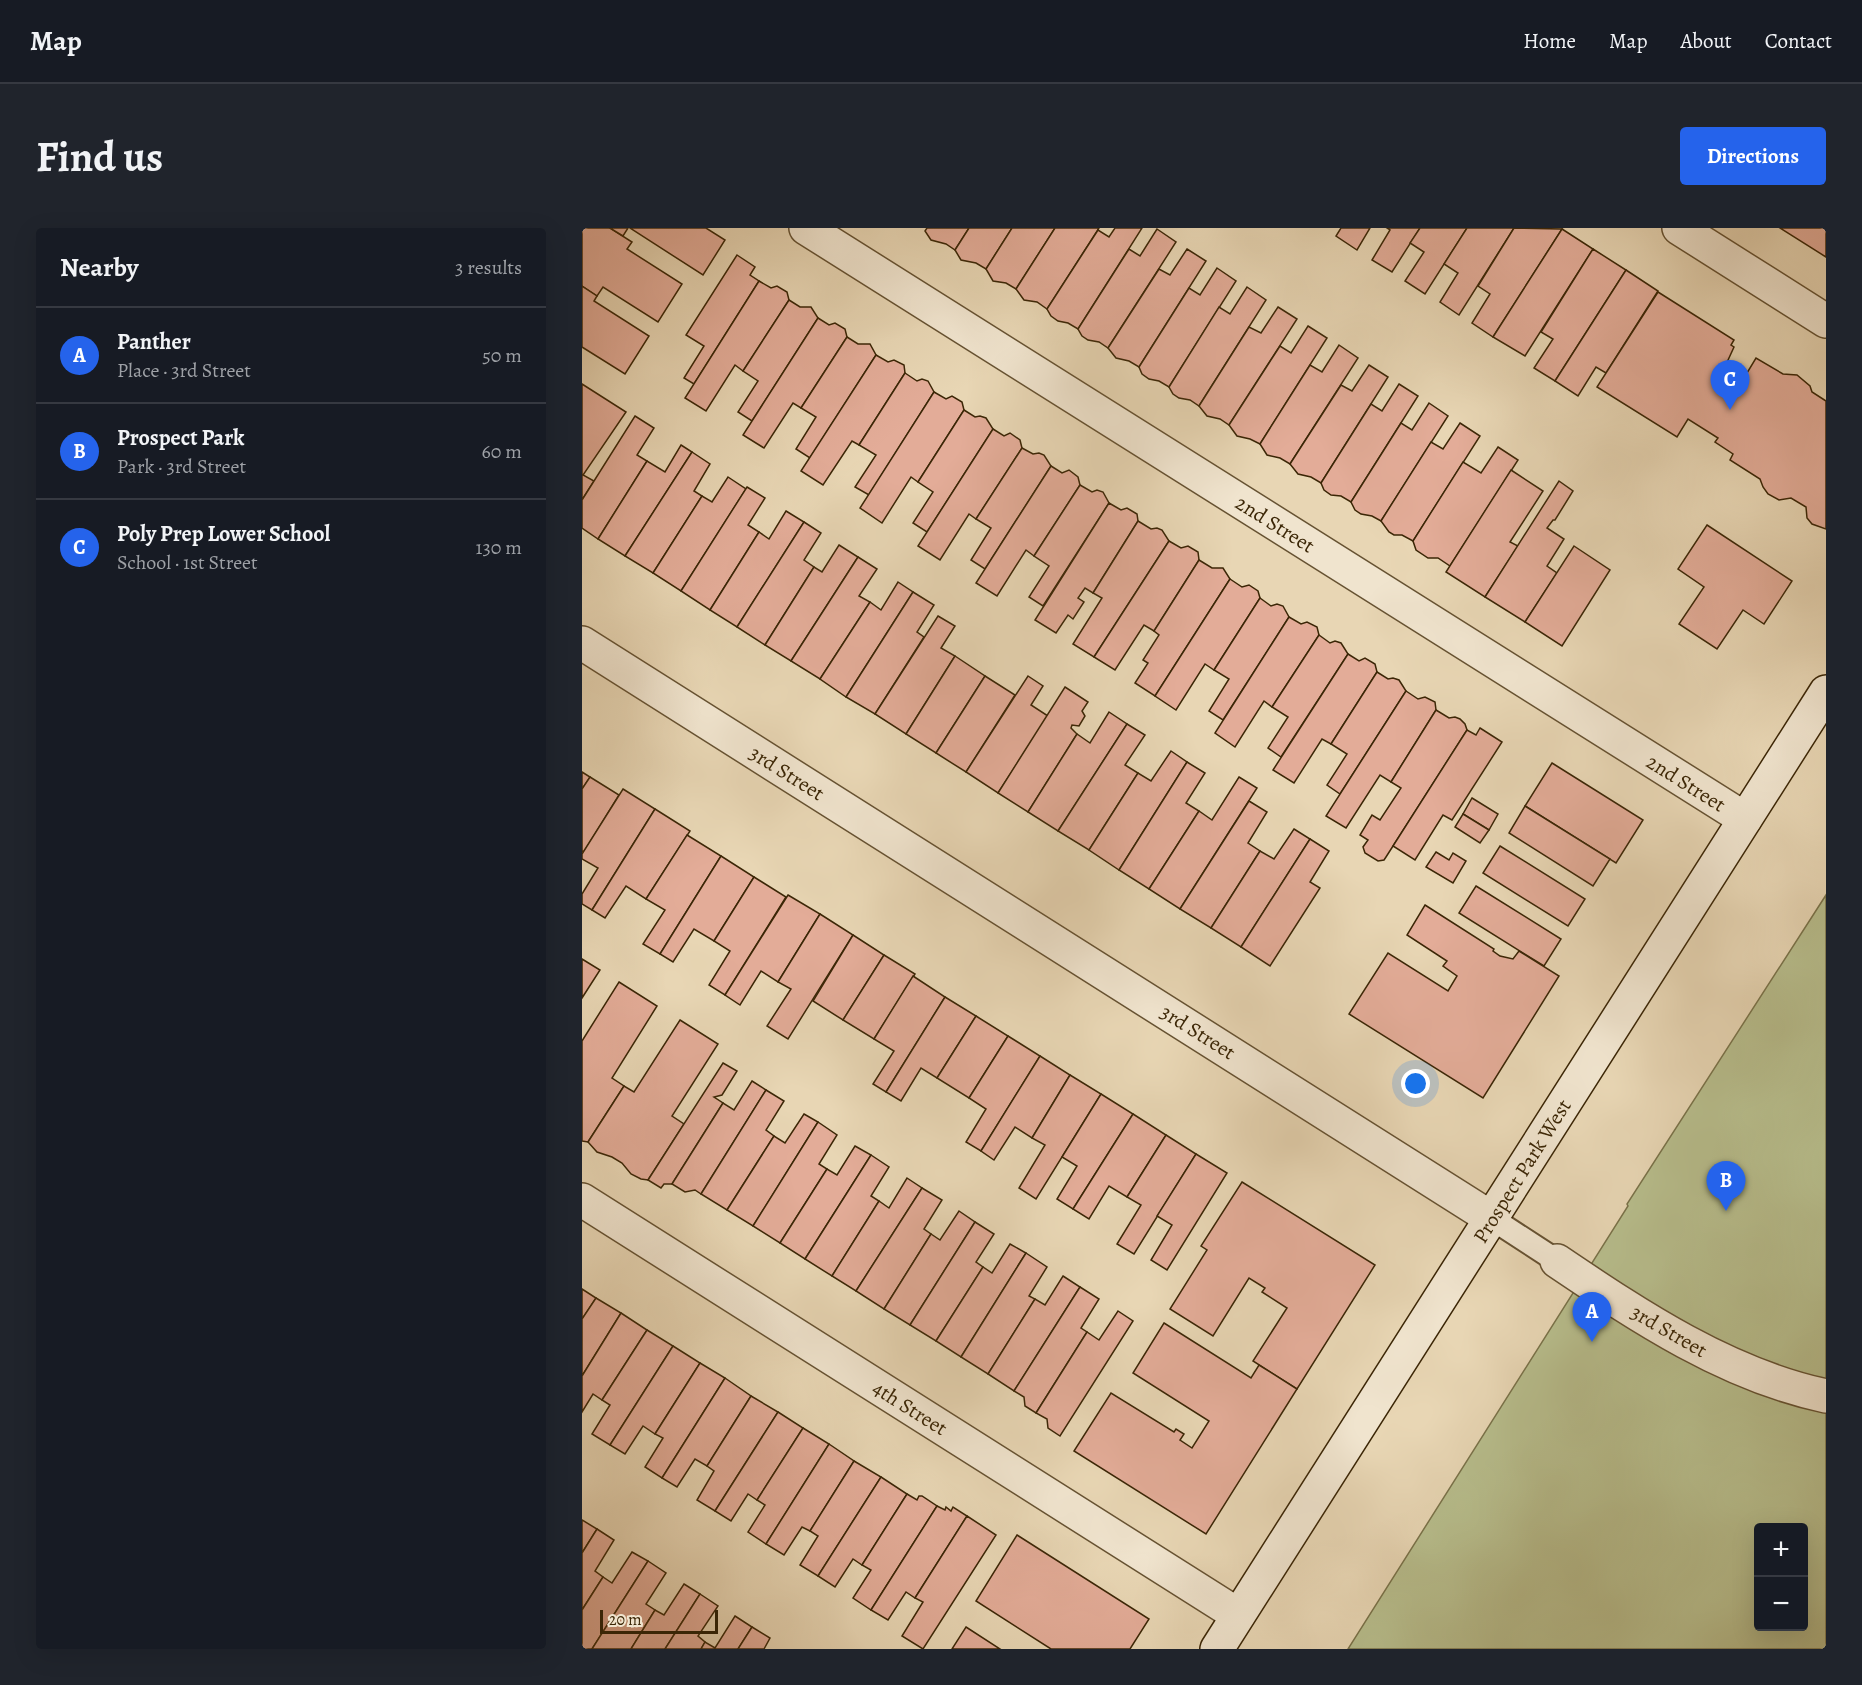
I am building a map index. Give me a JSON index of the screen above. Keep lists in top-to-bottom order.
{
  "streets": {
    "street": [
      "2nd Street",
      "3rd Street",
      "Prospect Park West",
      "4th Street"
    ]
  },
  "crossings": [
    ["2nd Street", "Prospect Park West"],
    ["3rd Street", "Prospect Park West"],
    ["Prospect Park West", "4th Street"]
  ],
  "scale_bar": "20 m",
  "page": {
    "header": "Map",
    "nav": [
      "Home",
      "Map",
      "About",
      "Contact"
    ],
    "buttons": "Directions",
    "title": "Find us",
    "heading": ["Nearby", "3 results"],
    "list": [
      {
        "mark": "A",
        "name": "Panther",
        "note": "Place · 3rd Street",
        "value": "50 m"
      },
      {
        "mark": "B",
        "name": "Prospect Park",
        "note": "Park · 3rd Street",
        "value": "60 m"
      },
      {
        "mark": "C",
        "name": "Poly Prep Lower School",
        "note": "School · 1st Street",
        "value": "130 m"
      }
    ],
    "pins": ["C", "B", "A"],
    "map_buttons": ["+", "−"],
    "scale": "20 m"
  }
}
